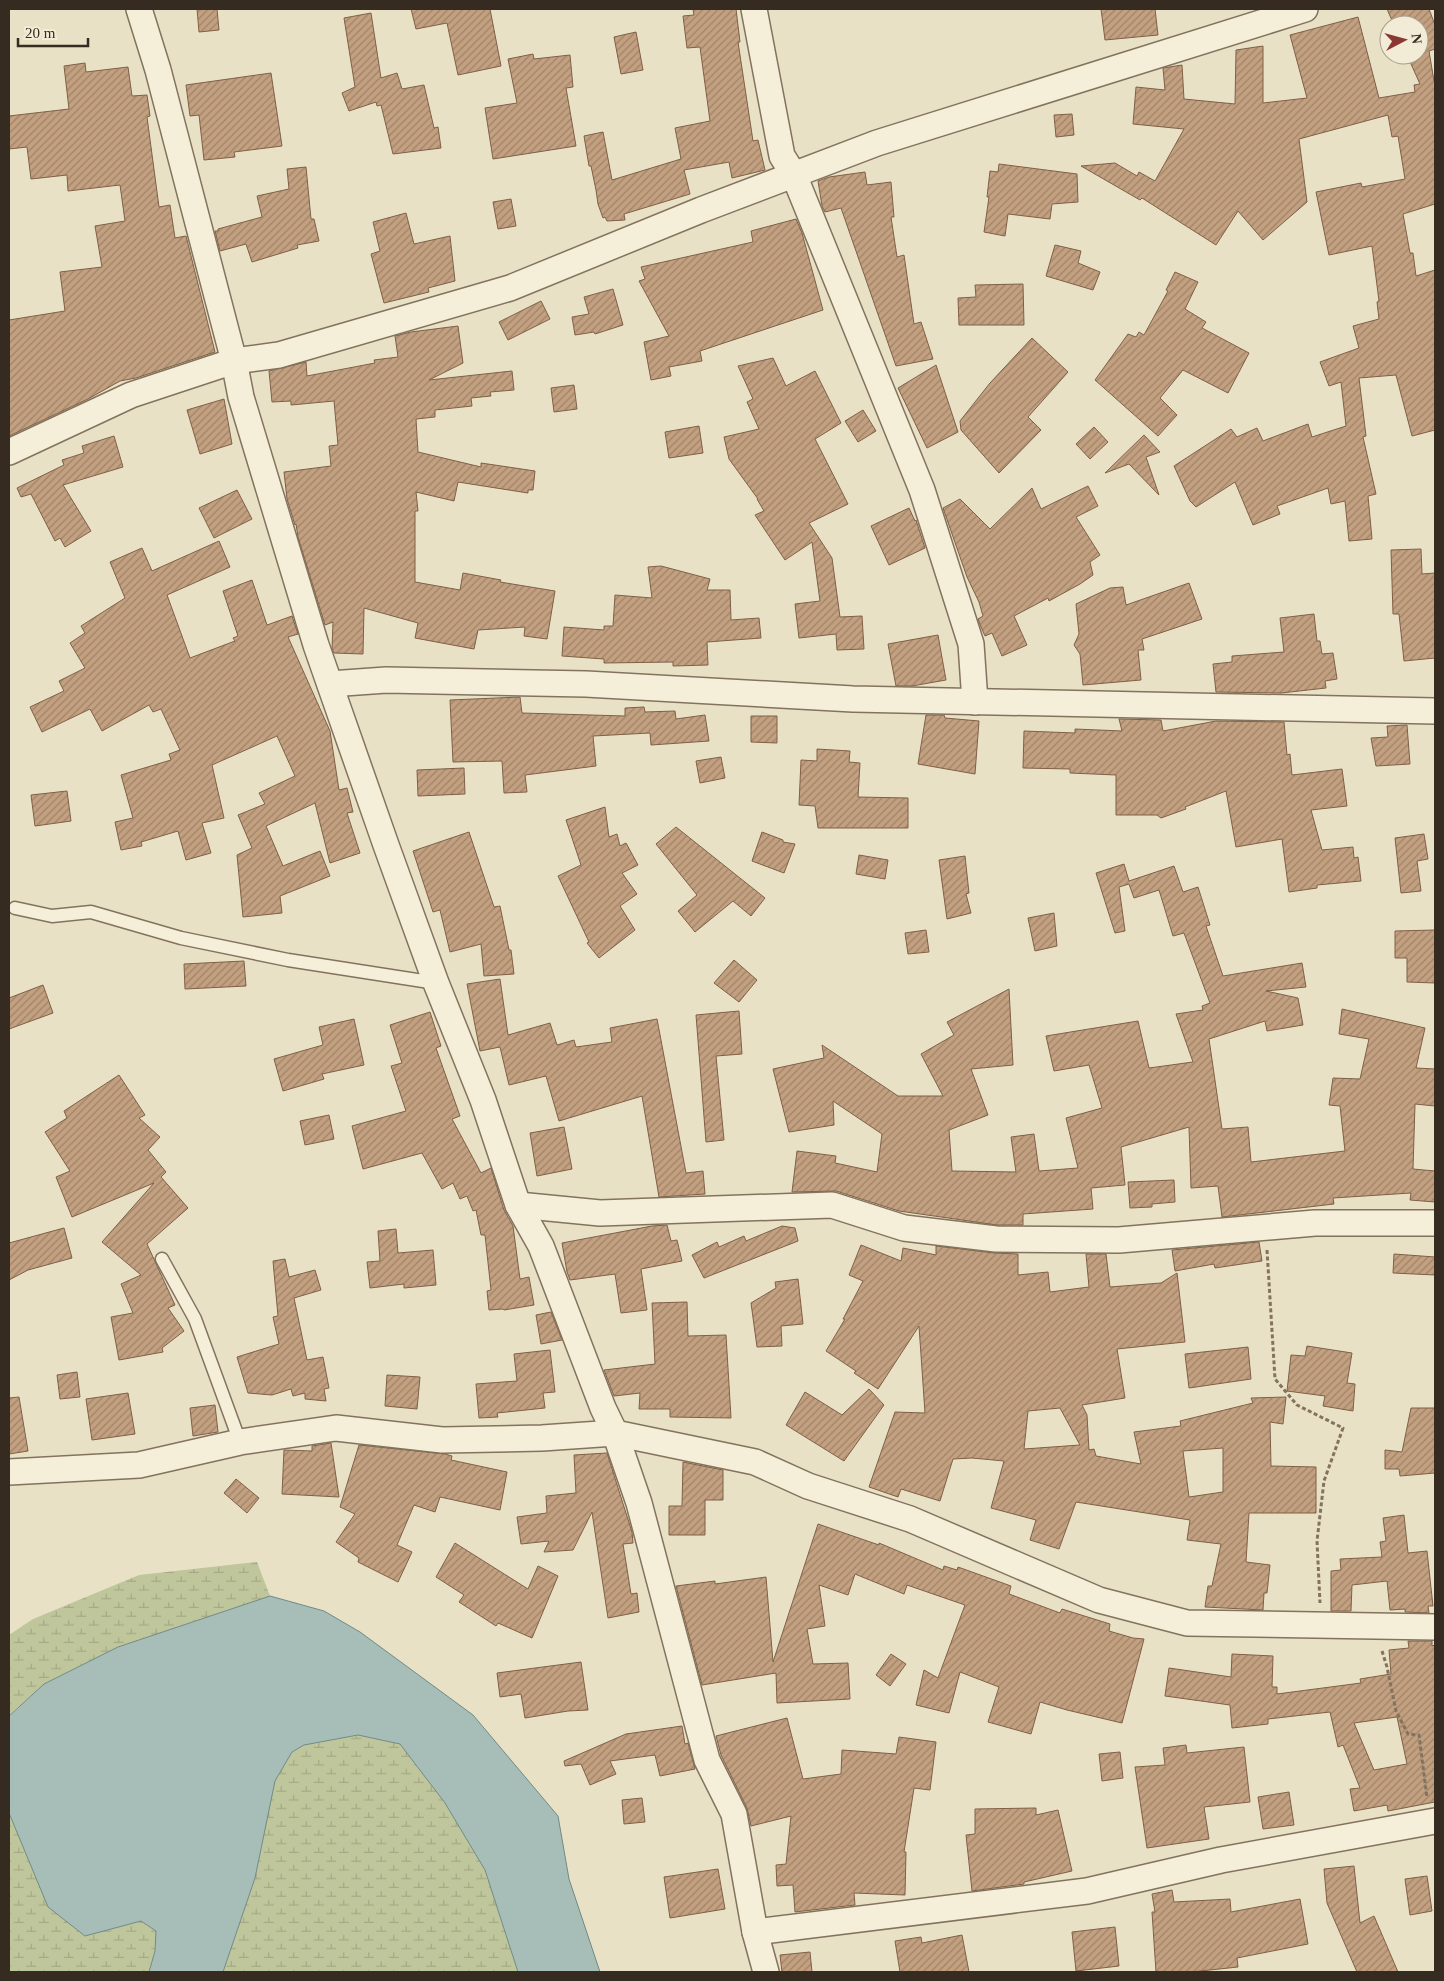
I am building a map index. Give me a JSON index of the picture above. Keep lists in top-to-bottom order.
{
  "scale_bar": "20 m",
  "north": "right"
}
